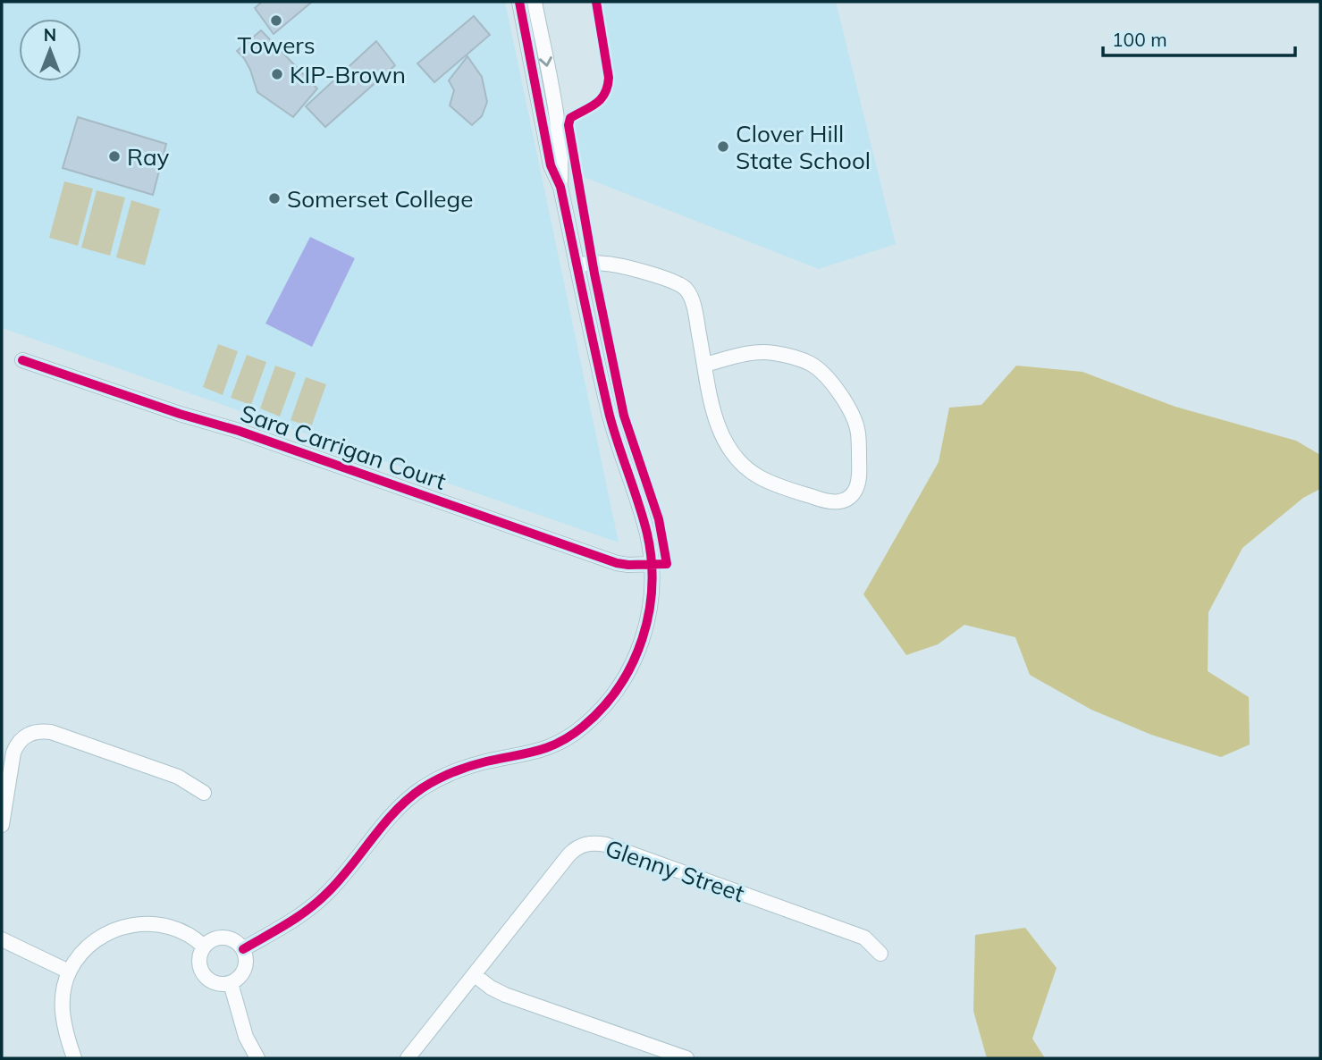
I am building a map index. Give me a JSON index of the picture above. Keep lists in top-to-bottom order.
{
  "streets": {
    "street": ["Sara Carrigan Court", "Glenny Street"]
  },
  "places": [
    "Towers",
    "KIP-Brown",
    "Clover Hill State School",
    "Ray",
    "Somerset College"
  ],
  "scale_bar": "100 m",
  "north": "top"
}
